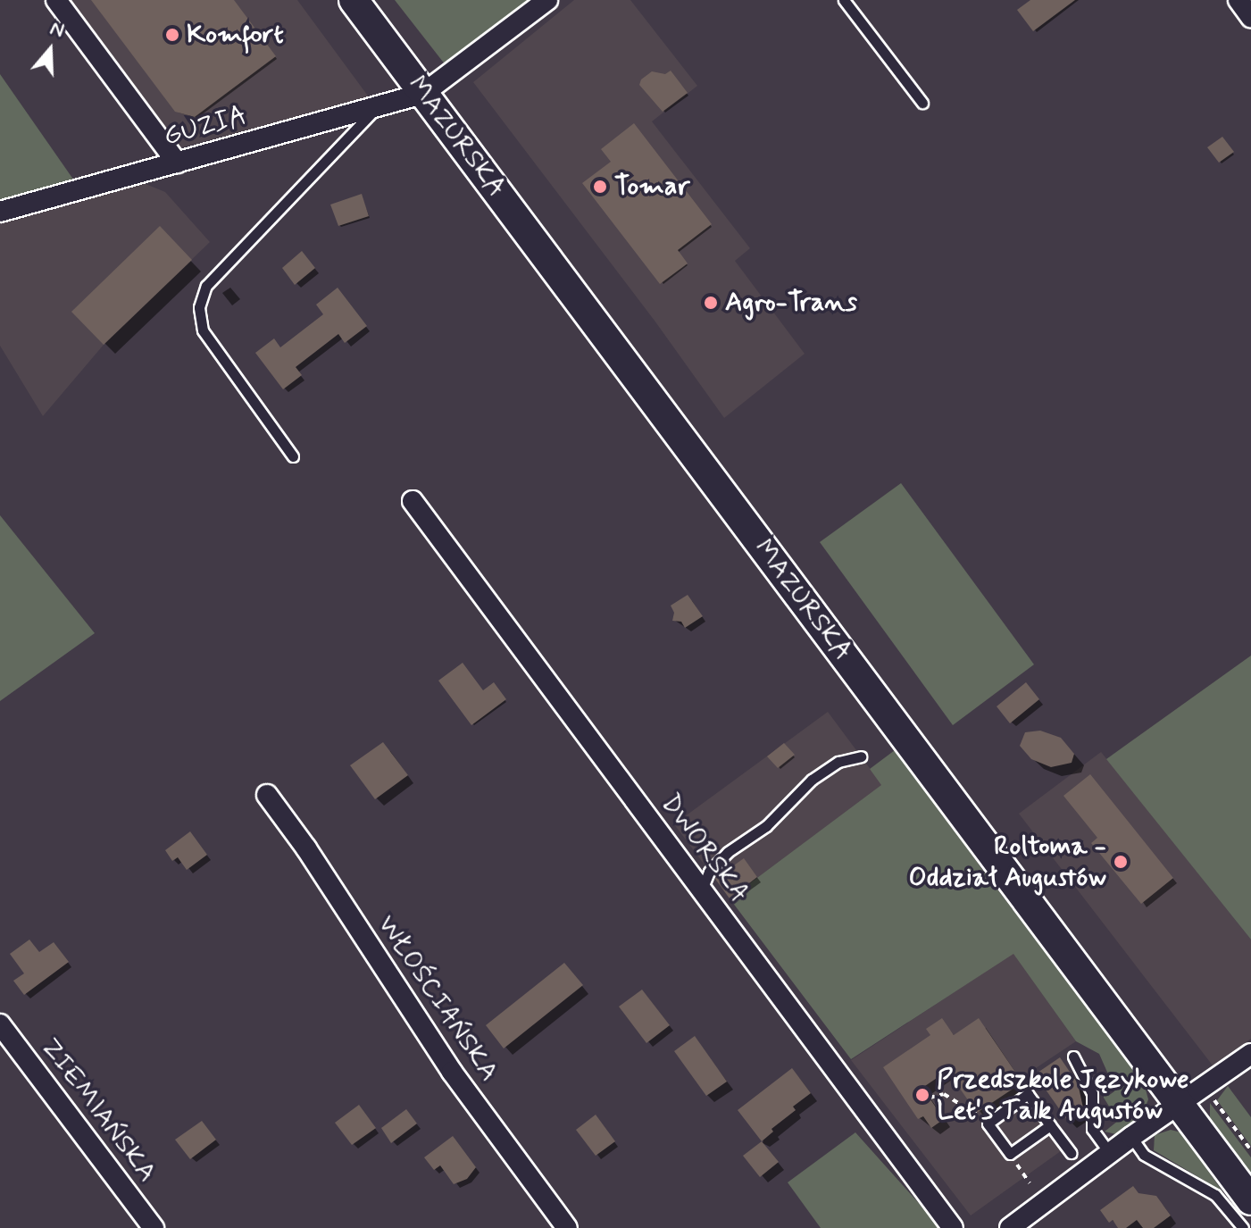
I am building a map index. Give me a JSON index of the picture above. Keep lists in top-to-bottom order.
{
  "streets": {
    "main road": ["MAZURSKA"],
    "street": [
      "GUZIA",
      "DWORSKA",
      "WŁOŚCIAŃSKA",
      "ZIEMIAŃSKA"
    ]
  },
  "crossings": [
    ["GUZIA", "MAZURSKA"]
  ],
  "places": [
    "Komfort",
    "Tomar",
    "Agro-Trans",
    "Roltoma - Oddział Augustów",
    "Przedszkole Językowe Let's Talk Augustów"
  ],
  "north": "top"
}
